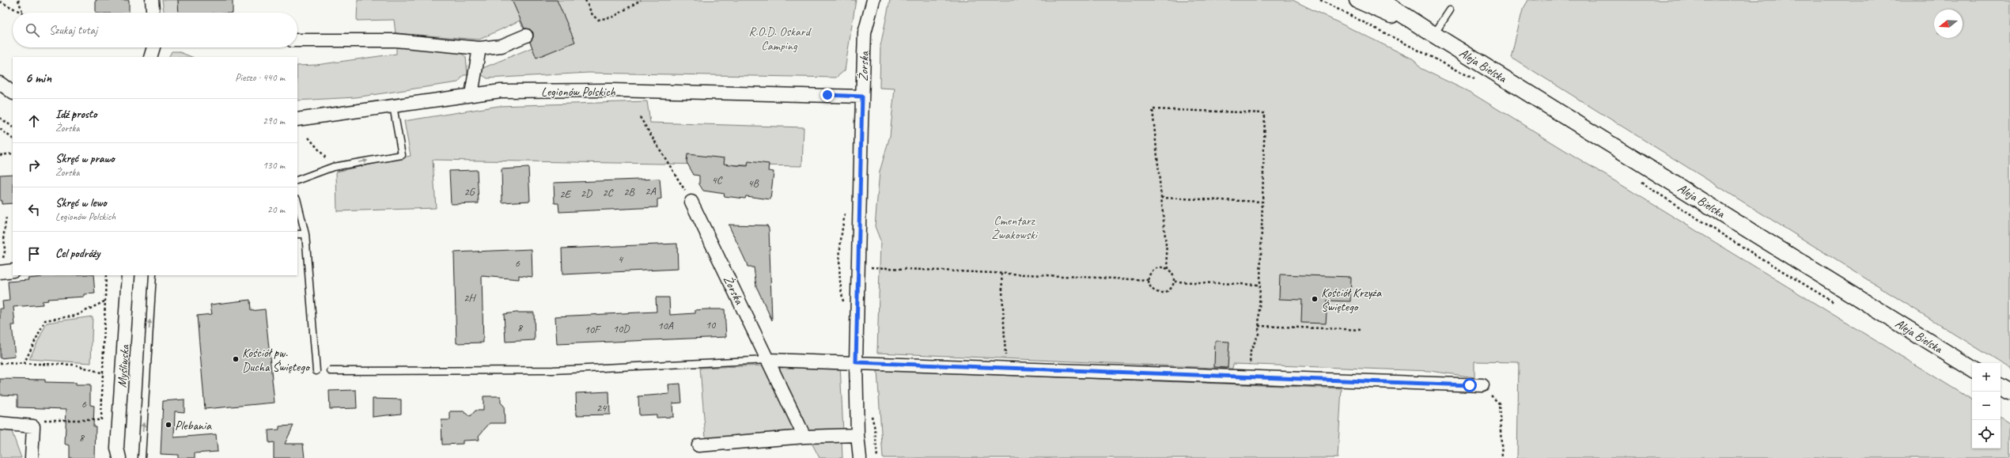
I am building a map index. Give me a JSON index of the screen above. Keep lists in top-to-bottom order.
{
  "streets": {
    "street": [
      "Aleja Bielska",
      "Żorska",
      "Legionów Polskich",
      "Myśliwska"
    ]
  },
  "crossings": [
    ["Żorska", "Legionów Polskich"]
  ],
  "parks": ["R.O.D. Oskard Camping", "Cmentarz Żwakowski"],
  "places": ["Kościół Krzyża Świętego", "Kościół pw. Ducha Świętego", "Plebania"],
  "house_numbers": [
    "4C",
    "4B",
    "2A",
    "2G",
    "2B",
    "2C",
    "2D",
    "2E",
    "4",
    "6",
    "2H",
    "10",
    "10A",
    "8",
    "10D",
    "10F",
    "6",
    "24",
    "8"
  ],
  "north": "left",
  "page": {
    "search": "Szukaj tutaj",
    "heading": ["6 min", "Pieszo · 440 m"],
    "list": [
      ["Idź prosto", "Żorska", "290 m"],
      ["Skręć w prawo", "Żorska", "130 m"],
      ["Skręć w lewo", "Legionów Polskich", "20 m"],
      "Cel podróży"
    ],
    "map_buttons": ["+", "−"]
  }
}
